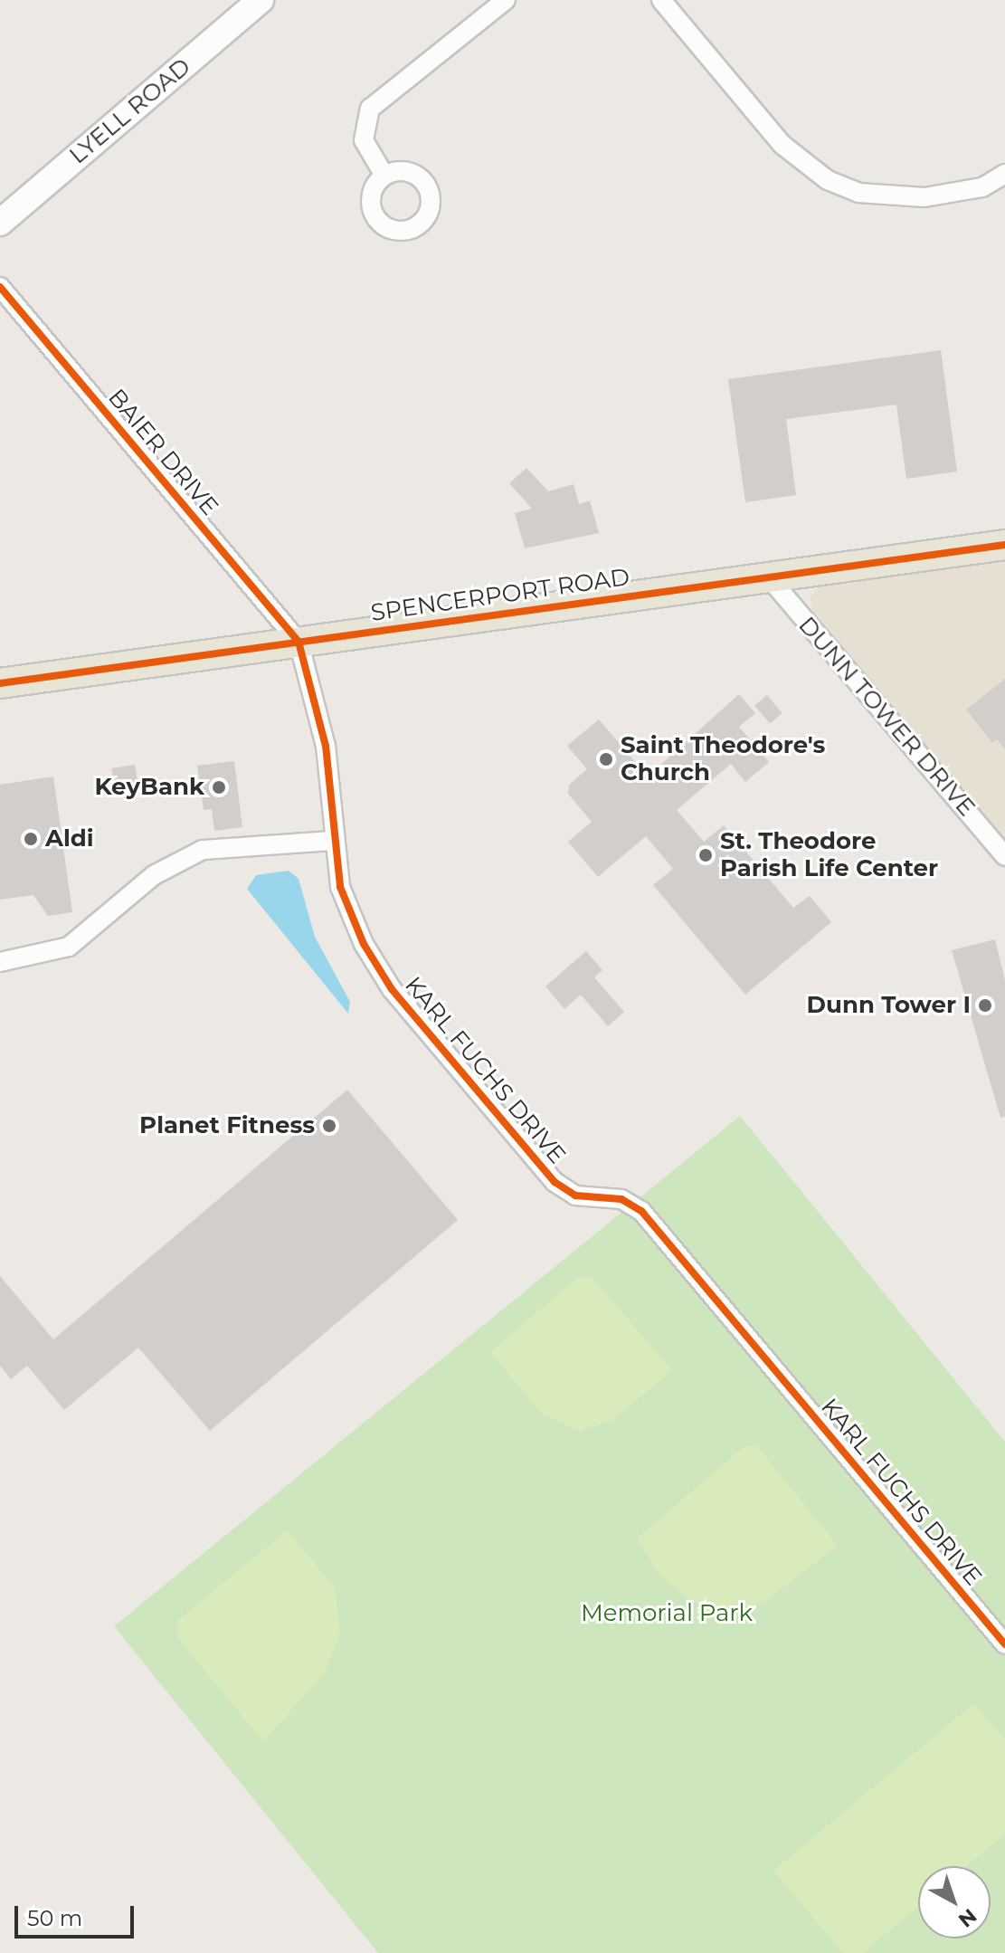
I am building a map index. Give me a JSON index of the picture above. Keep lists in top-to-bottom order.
{
  "streets": {
    "main road": ["SPENCERPORT ROAD"],
    "street": [
      "LYELL ROAD",
      "BAIER DRIVE",
      "DUNN TOWER DRIVE",
      "KARL FUCHS DRIVE"
    ]
  },
  "crossings": [
    ["BAIER DRIVE", "SPENCERPORT ROAD"],
    ["BAIER DRIVE", "KARL FUCHS DRIVE"],
    ["SPENCERPORT ROAD", "DUNN TOWER DRIVE"],
    ["SPENCERPORT ROAD", "KARL FUCHS DRIVE"]
  ],
  "parks": ["Memorial Park"],
  "places": [
    "Saint Theodore's Church",
    "KeyBank",
    "Aldi",
    "St. Theodore Parish Life Center",
    "Dunn Tower I",
    "Planet Fitness"
  ],
  "scale_bar": "50 m",
  "north": "bottom right"
}
